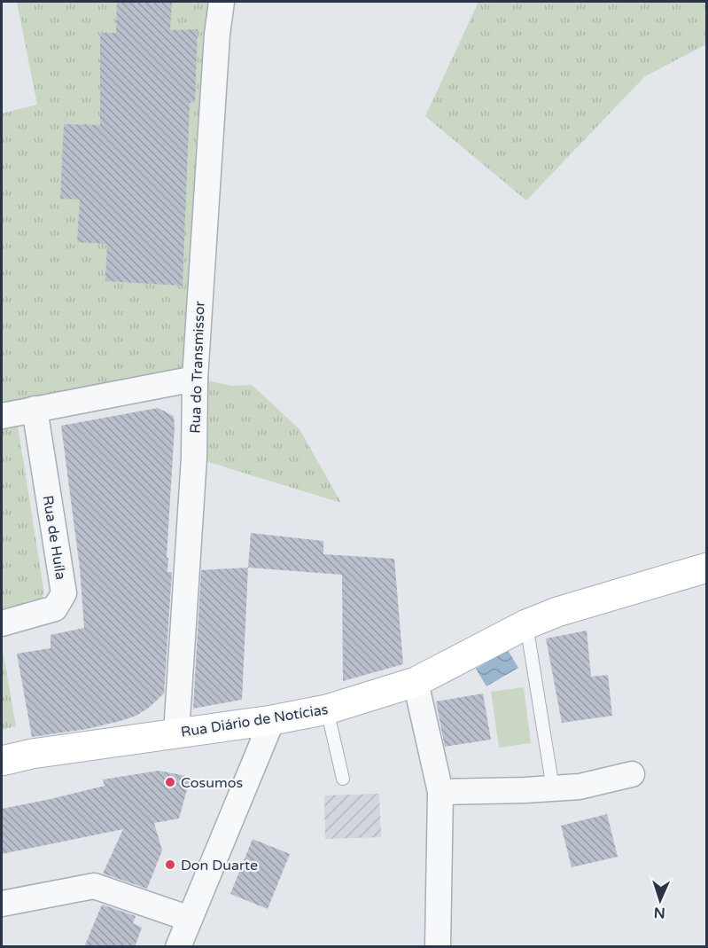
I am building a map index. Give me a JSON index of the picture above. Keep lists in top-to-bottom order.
{
  "streets": {
    "main road": ["Rua Diário de Notícias"],
    "street": ["Rua do Transmissor", "Rua de Huíla"]
  },
  "crossings": [
    ["Rua do Transmissor", "Rua Diário de Notícias"]
  ],
  "places": ["Cosumos", "Don Duarte"],
  "north": "bottom"
}
